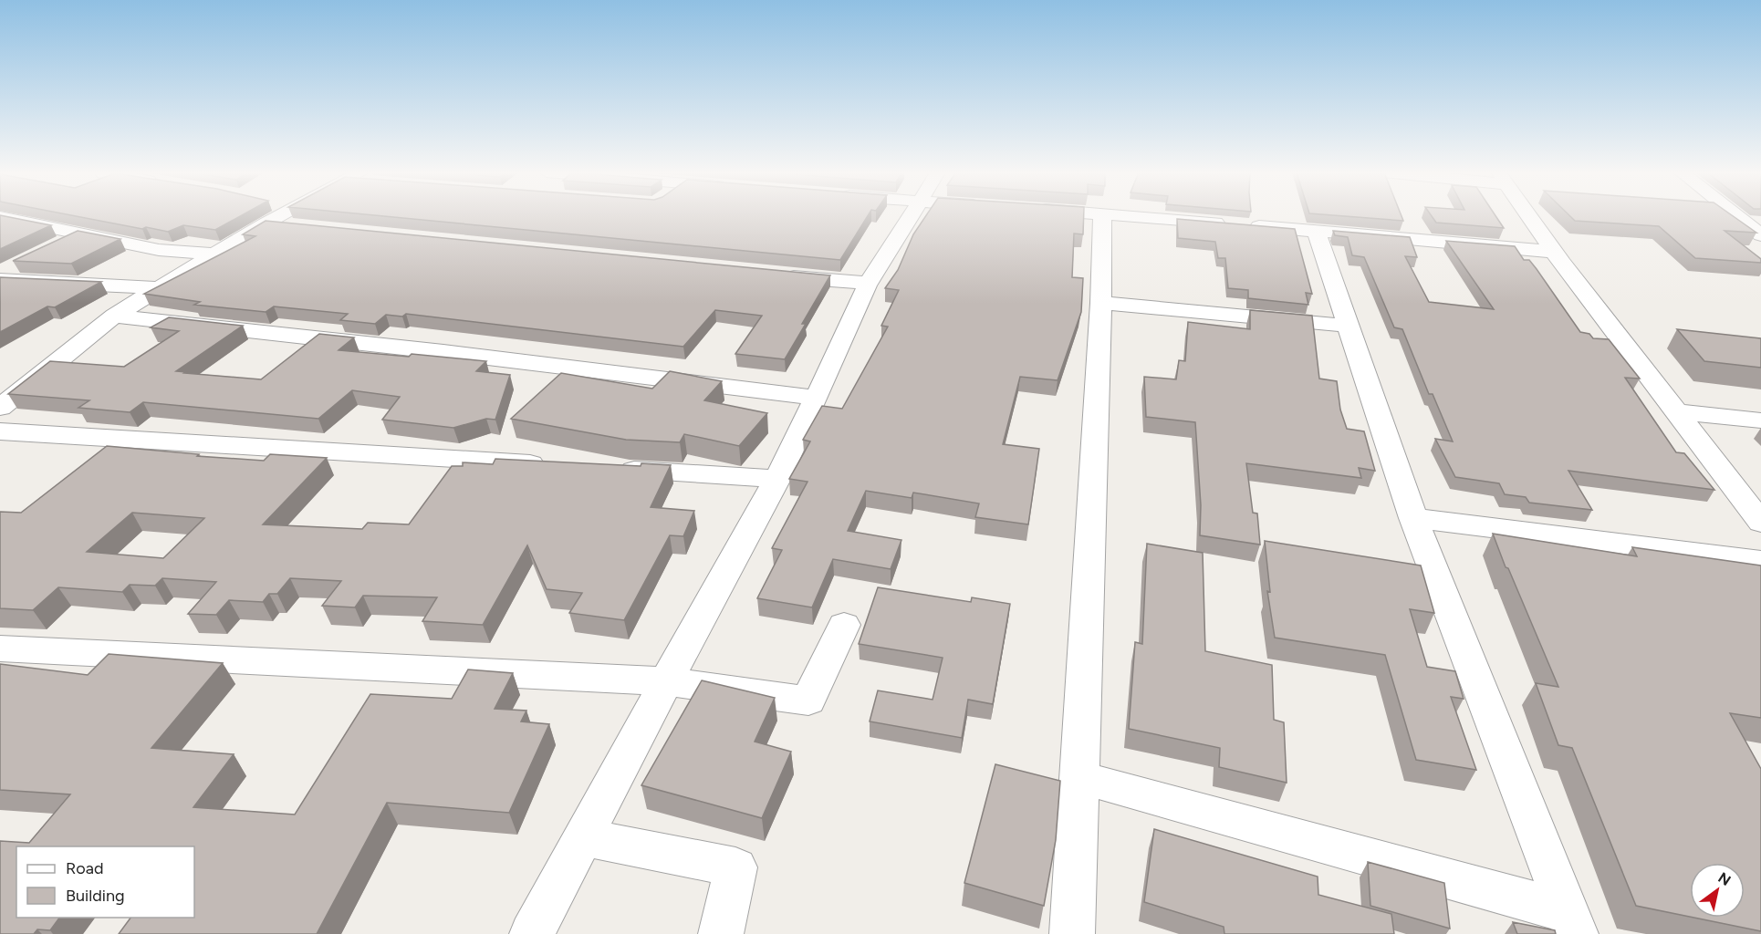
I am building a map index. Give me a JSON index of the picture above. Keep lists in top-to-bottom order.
{
  "legend": ["Road", "Building"],
  "north": "top right"
}
